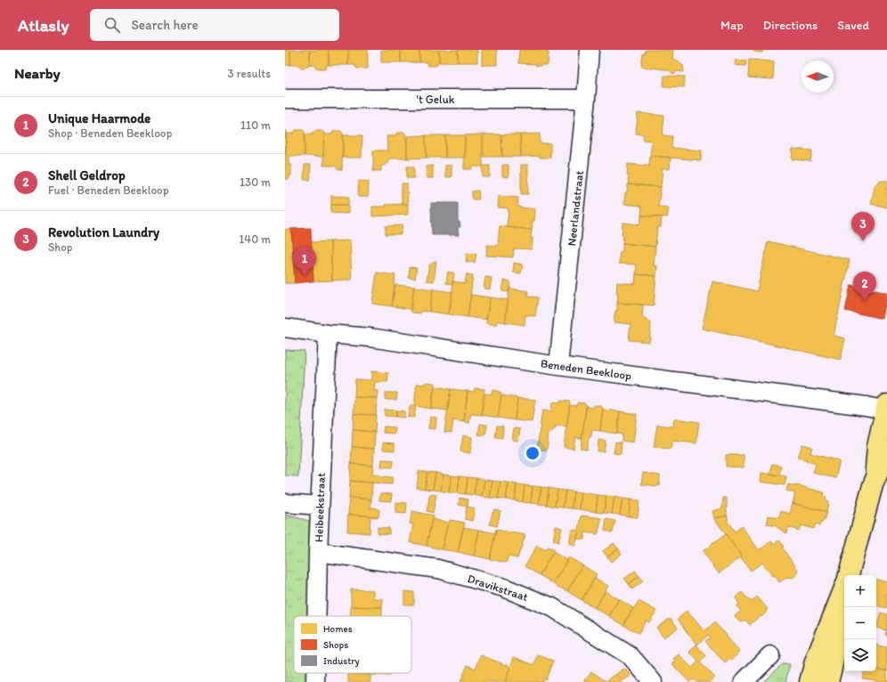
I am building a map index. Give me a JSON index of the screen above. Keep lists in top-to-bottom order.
{
  "streets": {
    "street": [
      "'t Geluk",
      "Neerlandstraat",
      "Beneden Beekloop",
      "Heibeekstraat",
      "Dravikstraat"
    ]
  },
  "crossings": [
    ["'t Geluk", "Neerlandstraat"],
    ["Neerlandstraat", "Beneden Beekloop"],
    ["Beneden Beekloop", "Heibeekstraat"],
    ["Heibeekstraat", "Dravikstraat"]
  ],
  "legend": ["Homes", "Shops", "Industry"],
  "north": "left",
  "page": {
    "header": "Atlasly",
    "search": "Search here",
    "nav": ["Map", "Directions", "Saved"],
    "heading": ["Nearby", "3 results"],
    "list": [
      {
        "mark": "1",
        "name": "Unique Haarmode",
        "note": "Shop · Beneden Beekloop",
        "value": "110 m"
      },
      {
        "mark": "2",
        "name": "Shell Geldrop",
        "note": "Fuel · Beneden Beekloop",
        "value": "130 m"
      },
      {
        "mark": "3",
        "name": "Revolution Laundry",
        "note": "Shop",
        "value": "140 m"
      }
    ],
    "pins": ["3", "1", "2"],
    "map_buttons": ["+", "−"]
  }
}
